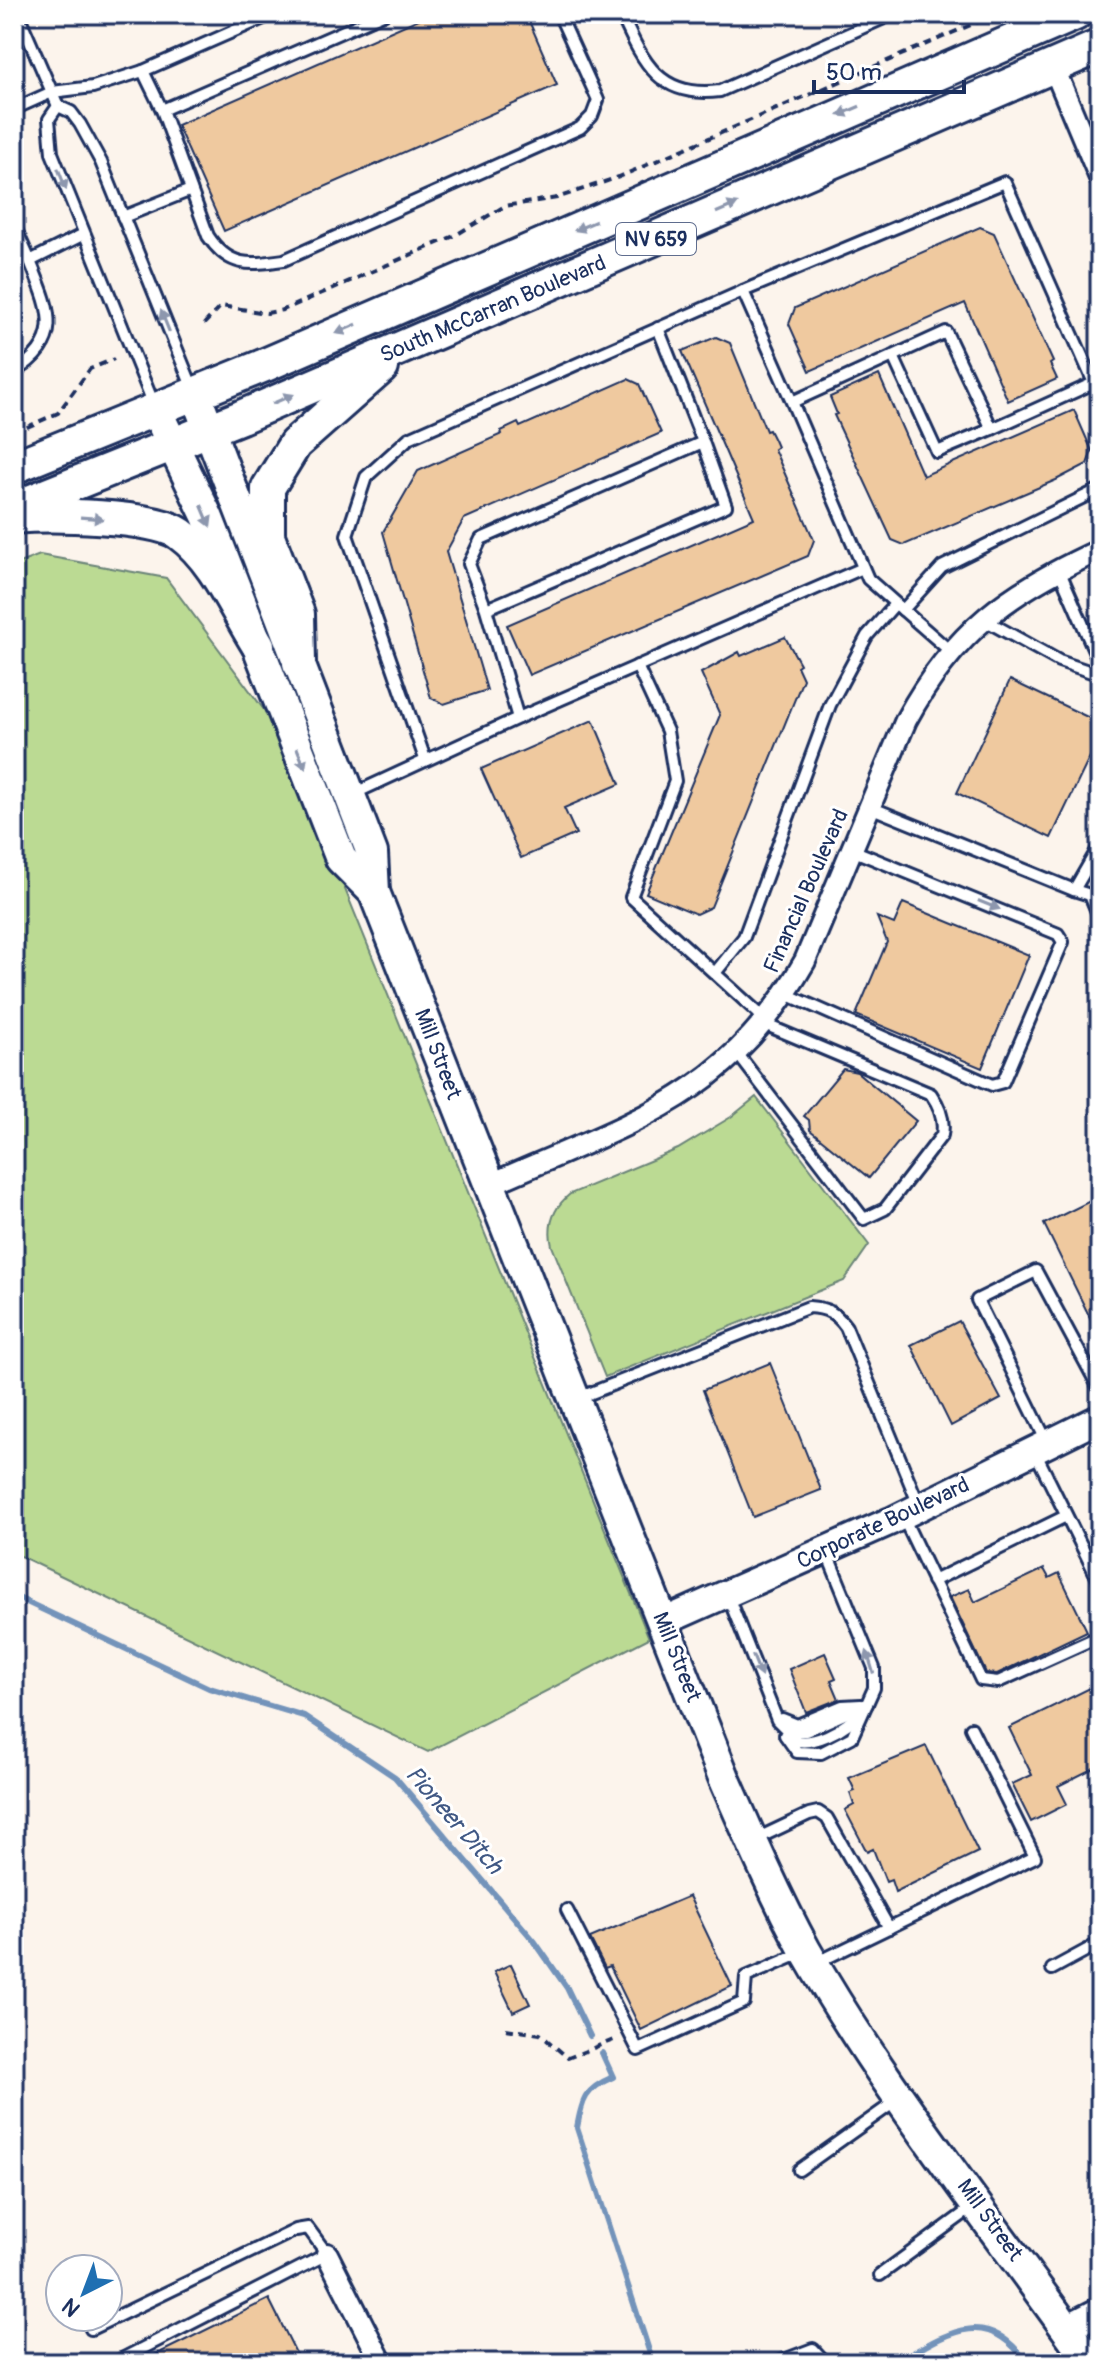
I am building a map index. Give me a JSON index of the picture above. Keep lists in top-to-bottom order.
{
  "streets": {
    "main road": ["NV 659", "South McCarran Boulevard", "Mill Street"],
    "street": ["Financial Boulevard", "Corporate Boulevard"]
  },
  "crossings": [
    ["South McCarran Boulevard", "Mill Street"],
    ["Financial Boulevard", "Mill Street"],
    ["Mill Street", "Corporate Boulevard"]
  ],
  "water": ["Pioneer Ditch"],
  "scale_bar": "50 m",
  "north": "bottom left"
}
